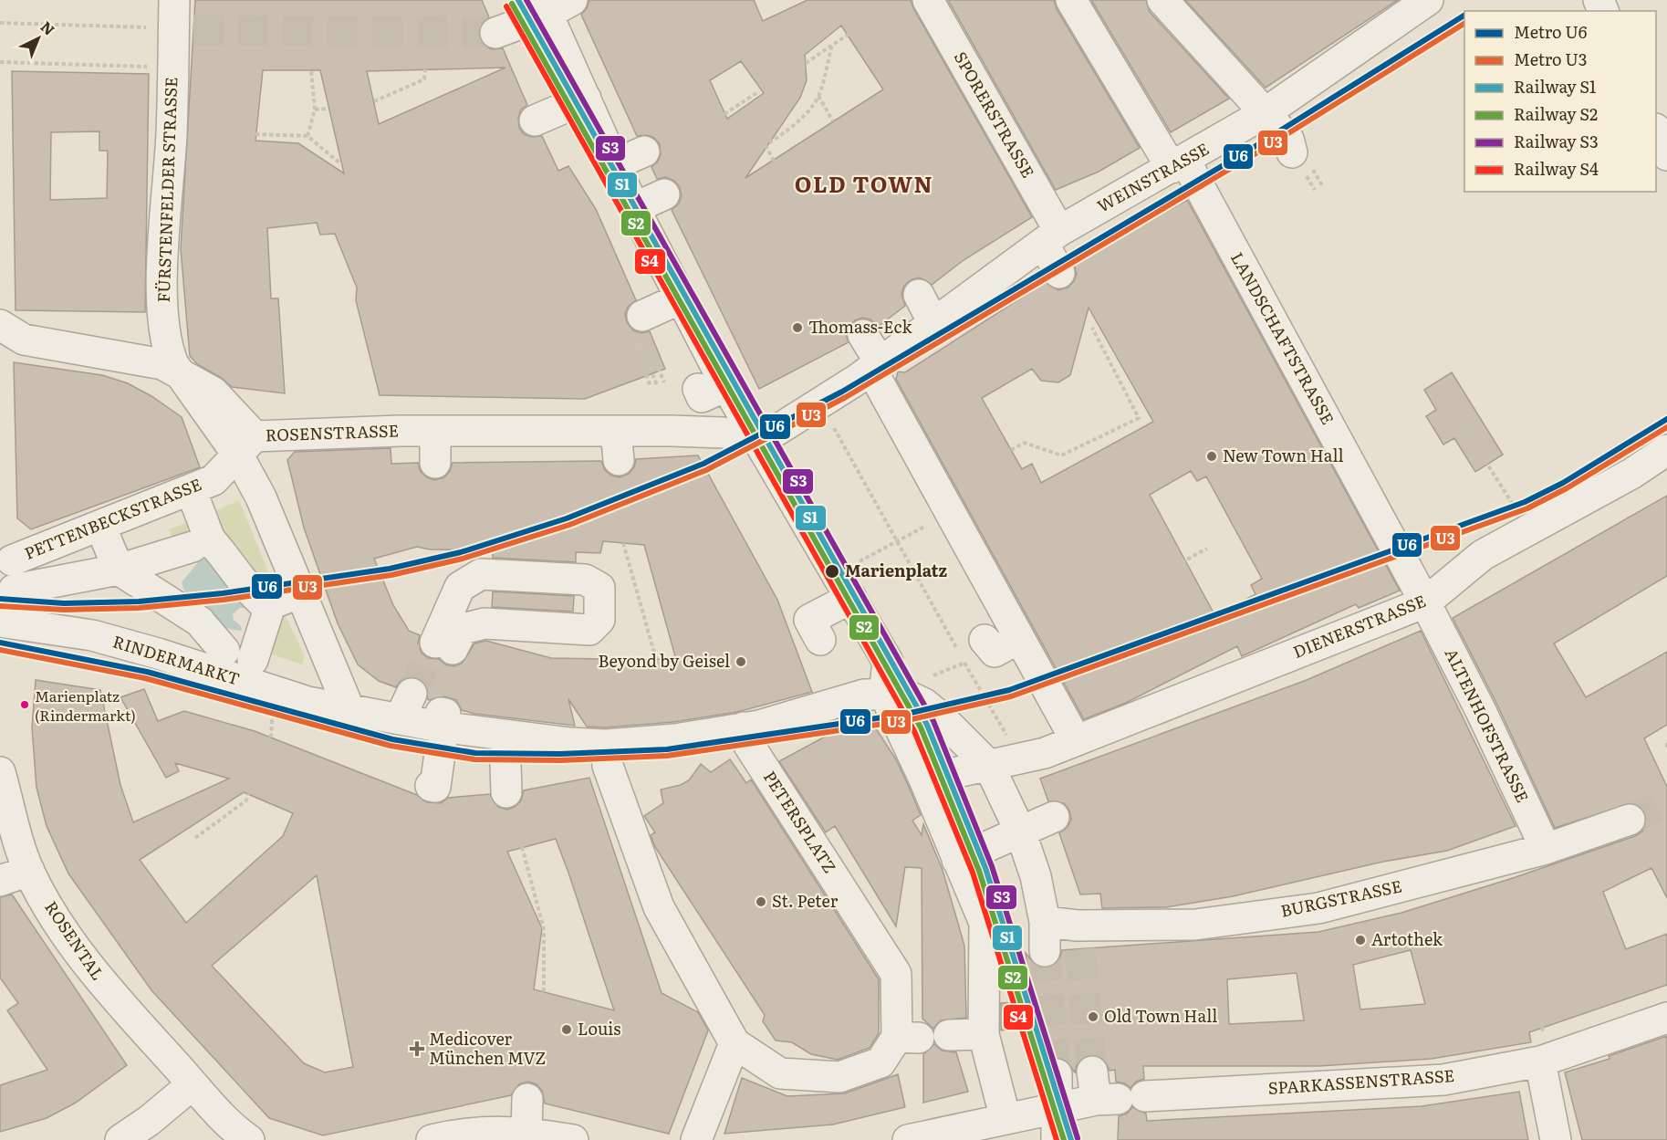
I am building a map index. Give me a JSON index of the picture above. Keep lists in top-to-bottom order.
{
  "streets": {
    "street": [
      "SPORERSTRASSE",
      "WEINSTRASSE",
      "FÜRSTENFELDER STRASSE",
      "LANDSCHAFTSTRASSE",
      "ROSENSTRASSE",
      "PETTENBECKSTRASSE",
      "DIENERSTRASSE",
      "RINDERMARKT",
      "ALTENHOFSTRASSE",
      "PETERSPLATZ",
      "BURGSTRASSE",
      "ROSENTAL",
      "SPARKASSENSTRASSE"
    ]
  },
  "crossings": [
    ["SPORERSTRASSE", "WEINSTRASSE"],
    ["WEINSTRASSE", "LANDSCHAFTSTRASSE"],
    ["FÜRSTENFELDER STRASSE", "ROSENSTRASSE"],
    ["FÜRSTENFELDER STRASSE", "PETTENBECKSTRASSE"],
    ["LANDSCHAFTSTRASSE", "DIENERSTRASSE"],
    ["LANDSCHAFTSTRASSE", "ALTENHOFSTRASSE"],
    ["ROSENSTRASSE", "PETTENBECKSTRASSE"],
    ["DIENERSTRASSE", "ALTENHOFSTRASSE"],
    ["RINDERMARKT", "PETERSPLATZ"],
    ["ALTENHOFSTRASSE", "BURGSTRASSE"]
  ],
  "districts": ["OLD TOWN"],
  "places": {
    "other": [
      "Thomass-Eck",
      "New Town Hall",
      "Marienplatz",
      "Beyond by Geisel",
      "Marienplatz (Rindermarkt)",
      "St. Peter",
      "Artothek",
      "Old Town Hall",
      "Louis"
    ],
    "health": ["Medicover München MVZ"]
  },
  "lines": [
    "rail line S1",
    "rail line S3",
    "rail line S2",
    "rail line S4",
    "metro line U6",
    "metro line U3"
  ],
  "legend": [
    "Metro U6",
    "Metro U3",
    "Railway S1",
    "Railway S2",
    "Railway S3",
    "Railway S4"
  ],
  "north": "top right"
}
